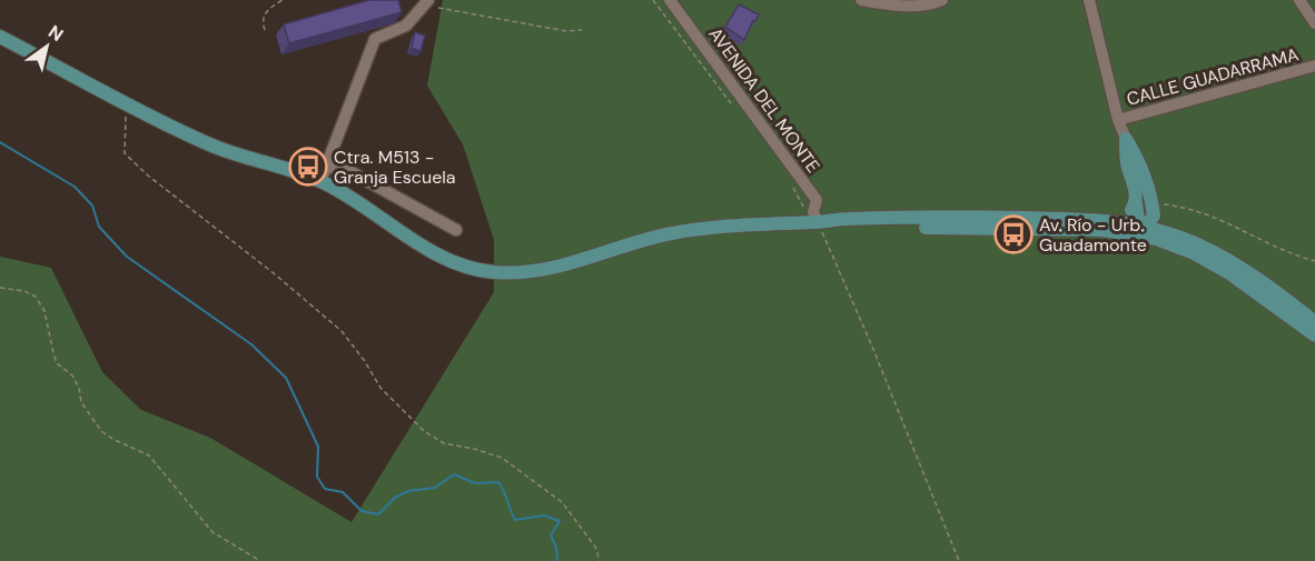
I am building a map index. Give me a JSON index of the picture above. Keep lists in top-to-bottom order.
{
  "streets": {
    "street": ["CALLE GUADARRAMA", "AVENIDA DEL MONTE"]
  },
  "places": {
    "bus stop": ["Ctra. M513 - Granja Escuela", "Av. Río - Urb. Guadamonte"]
  },
  "north": "top right"
}
